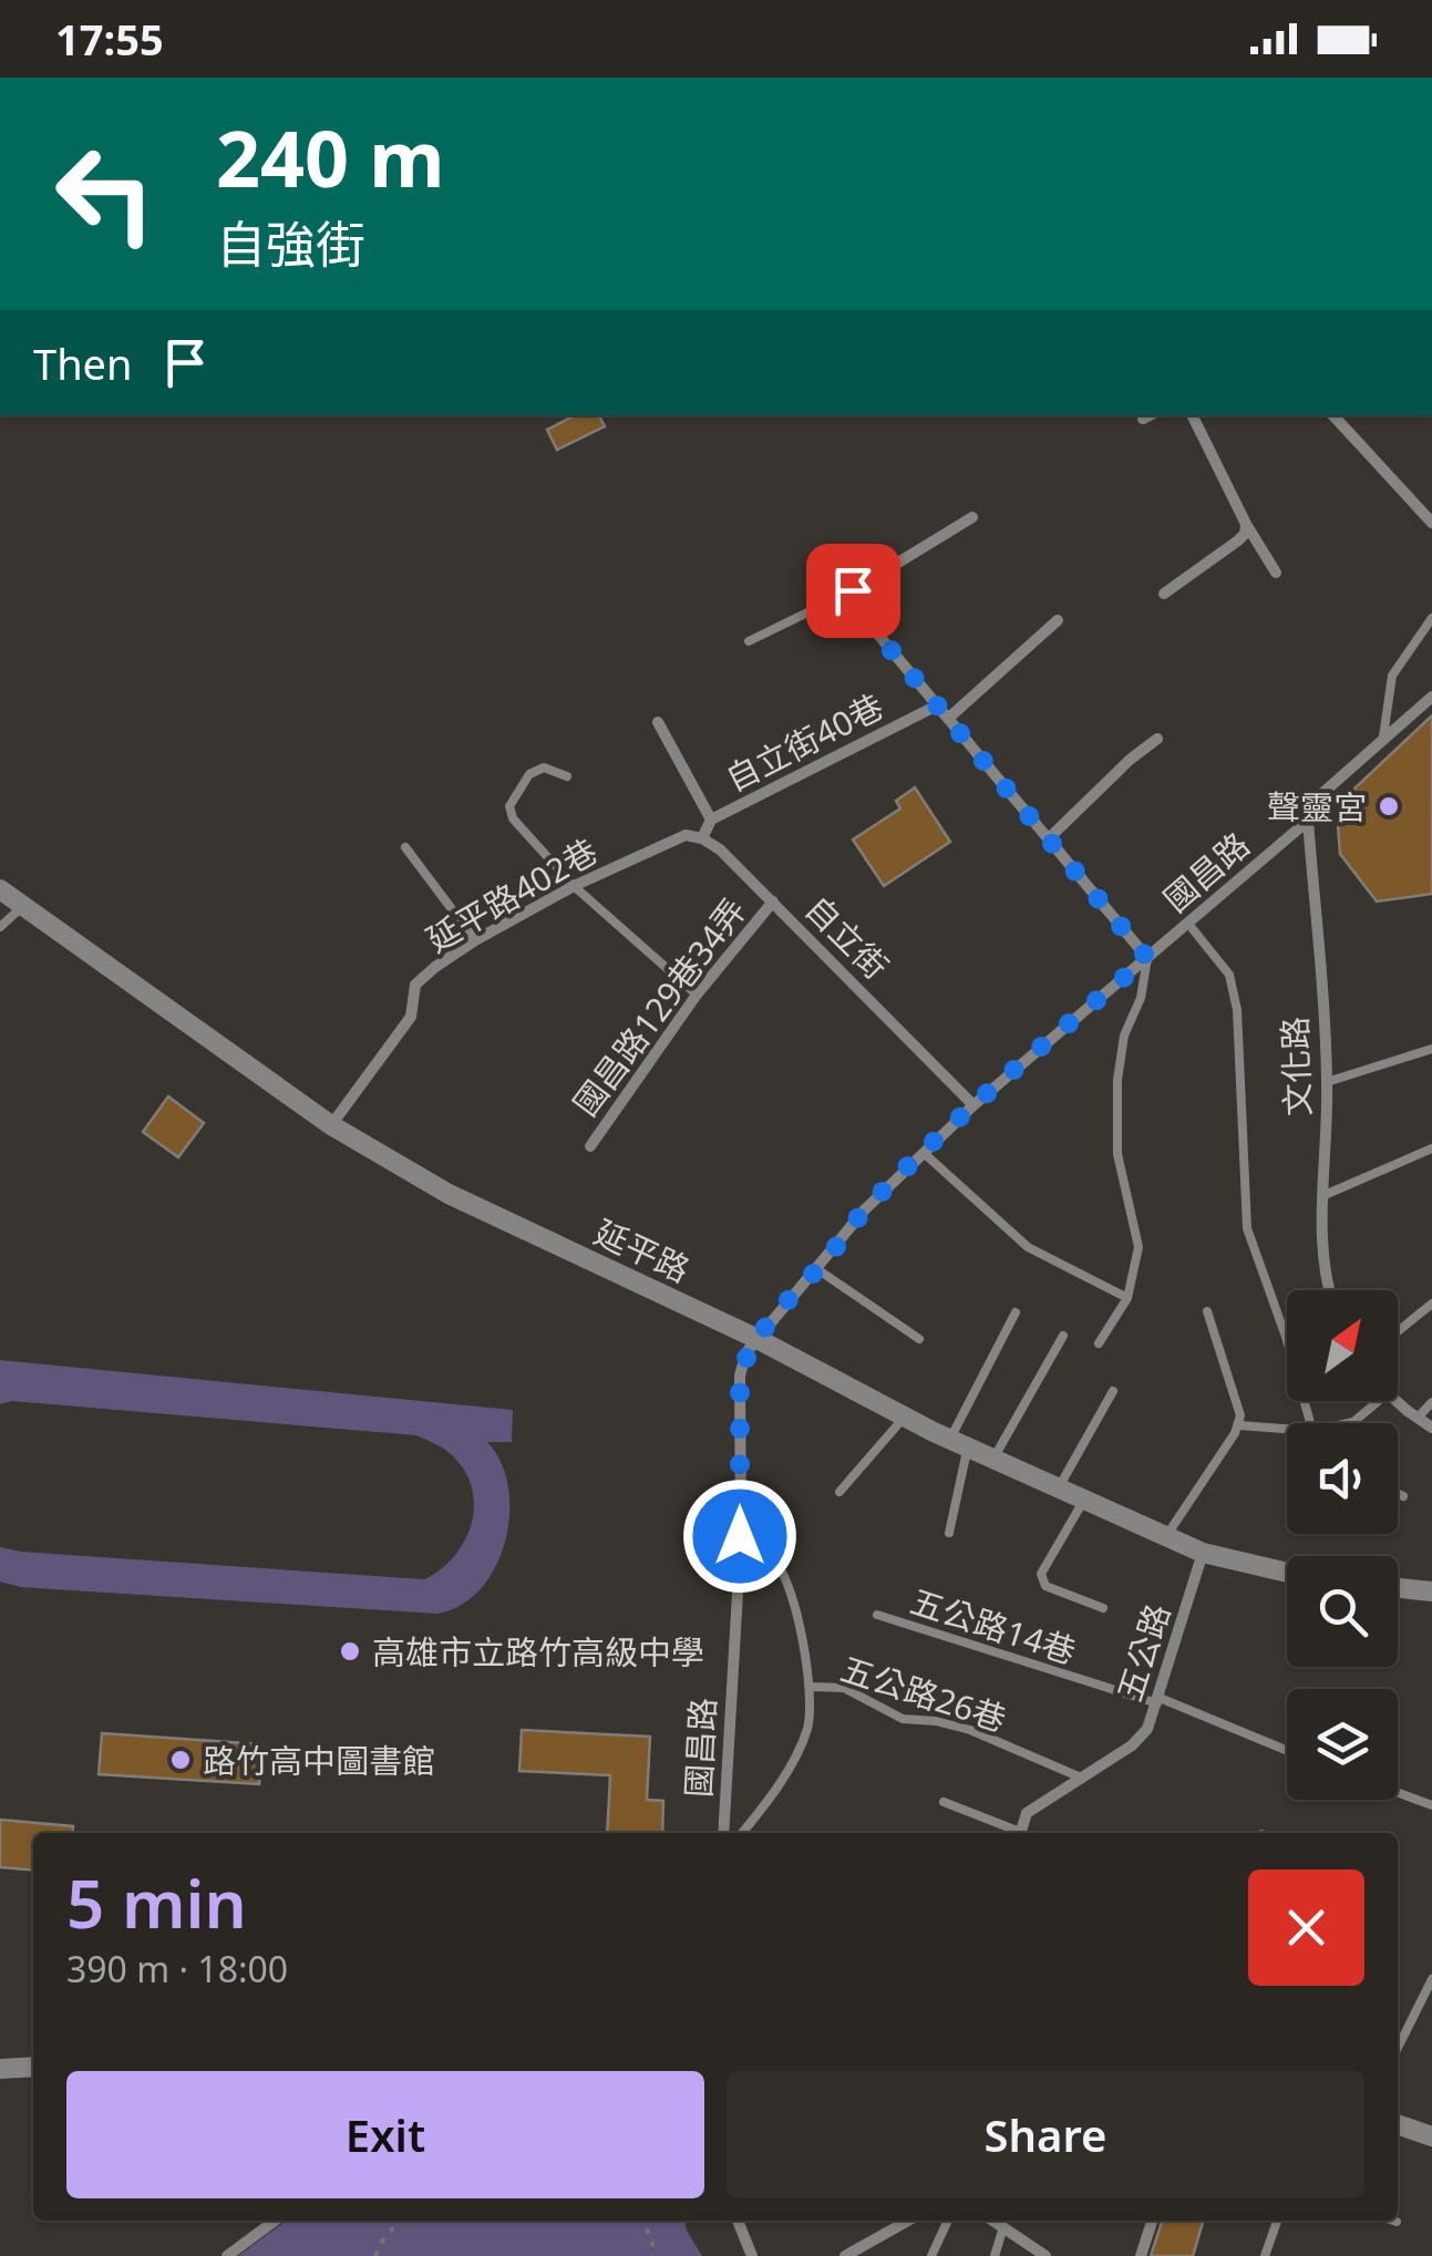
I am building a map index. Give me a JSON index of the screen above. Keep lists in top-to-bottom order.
{
  "streets": {
    "street": [
      "自立街40巷",
      "國昌路",
      "延平路402巷",
      "自立街",
      "國昌路129巷34弄",
      "文化路",
      "延平路",
      "五公路"
    ],
    "lane": ["五公路14巷", "五公路26巷"]
  },
  "crossings": [
    ["自立街40巷", "延平路402巷"],
    ["自立街40巷", "自立街"],
    ["國昌路", "自立街"],
    ["國昌路", "文化路"],
    ["國昌路", "延平路"],
    ["延平路402巷", "自立街"],
    ["延平路402巷", "延平路"],
    ["自立街", "國昌路129巷34弄"],
    ["延平路", "五公路"],
    ["五公路14巷", "五公路"],
    ["五公路", "五公路26巷"]
  ],
  "places": ["聲靈宮", "高雄市立路竹高級中學", "路竹高中圖書館"],
  "north": "top right",
  "page": {
    "status": "17:55",
    "turn": ["240 m", "自強街"],
    "then": "Then",
    "heading": ["5 min", "390 m · 18:00"],
    "buttons": ["Exit", "Share"]
  }
}
